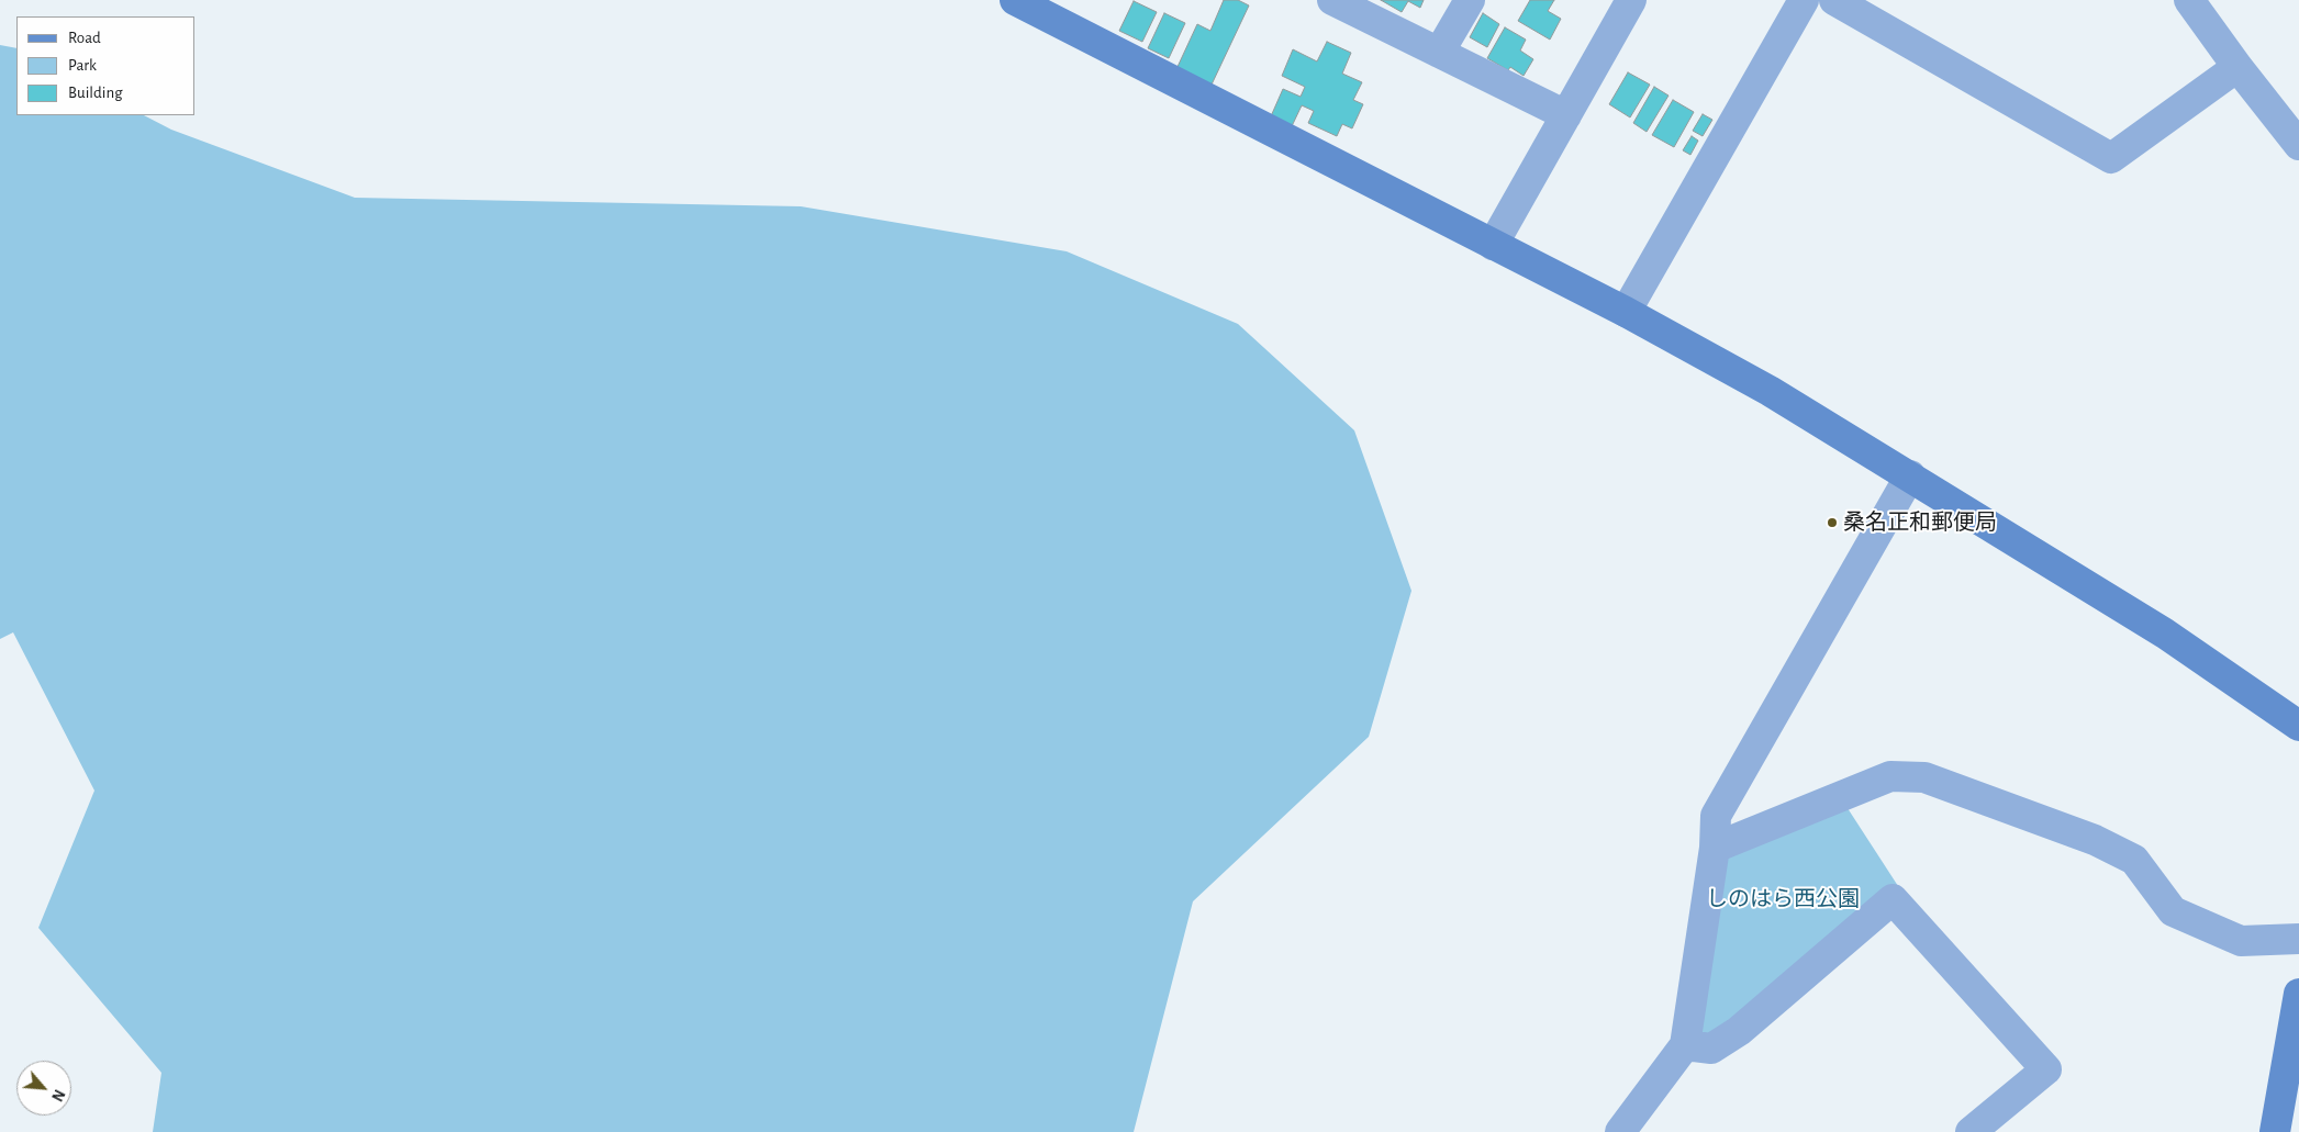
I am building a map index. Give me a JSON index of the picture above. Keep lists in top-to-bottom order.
{
  "parks": ["しのはら西公園"],
  "places": ["桑名正和郵便局"],
  "legend": ["Road", "Park", "Building"],
  "north": "bottom right"
}
